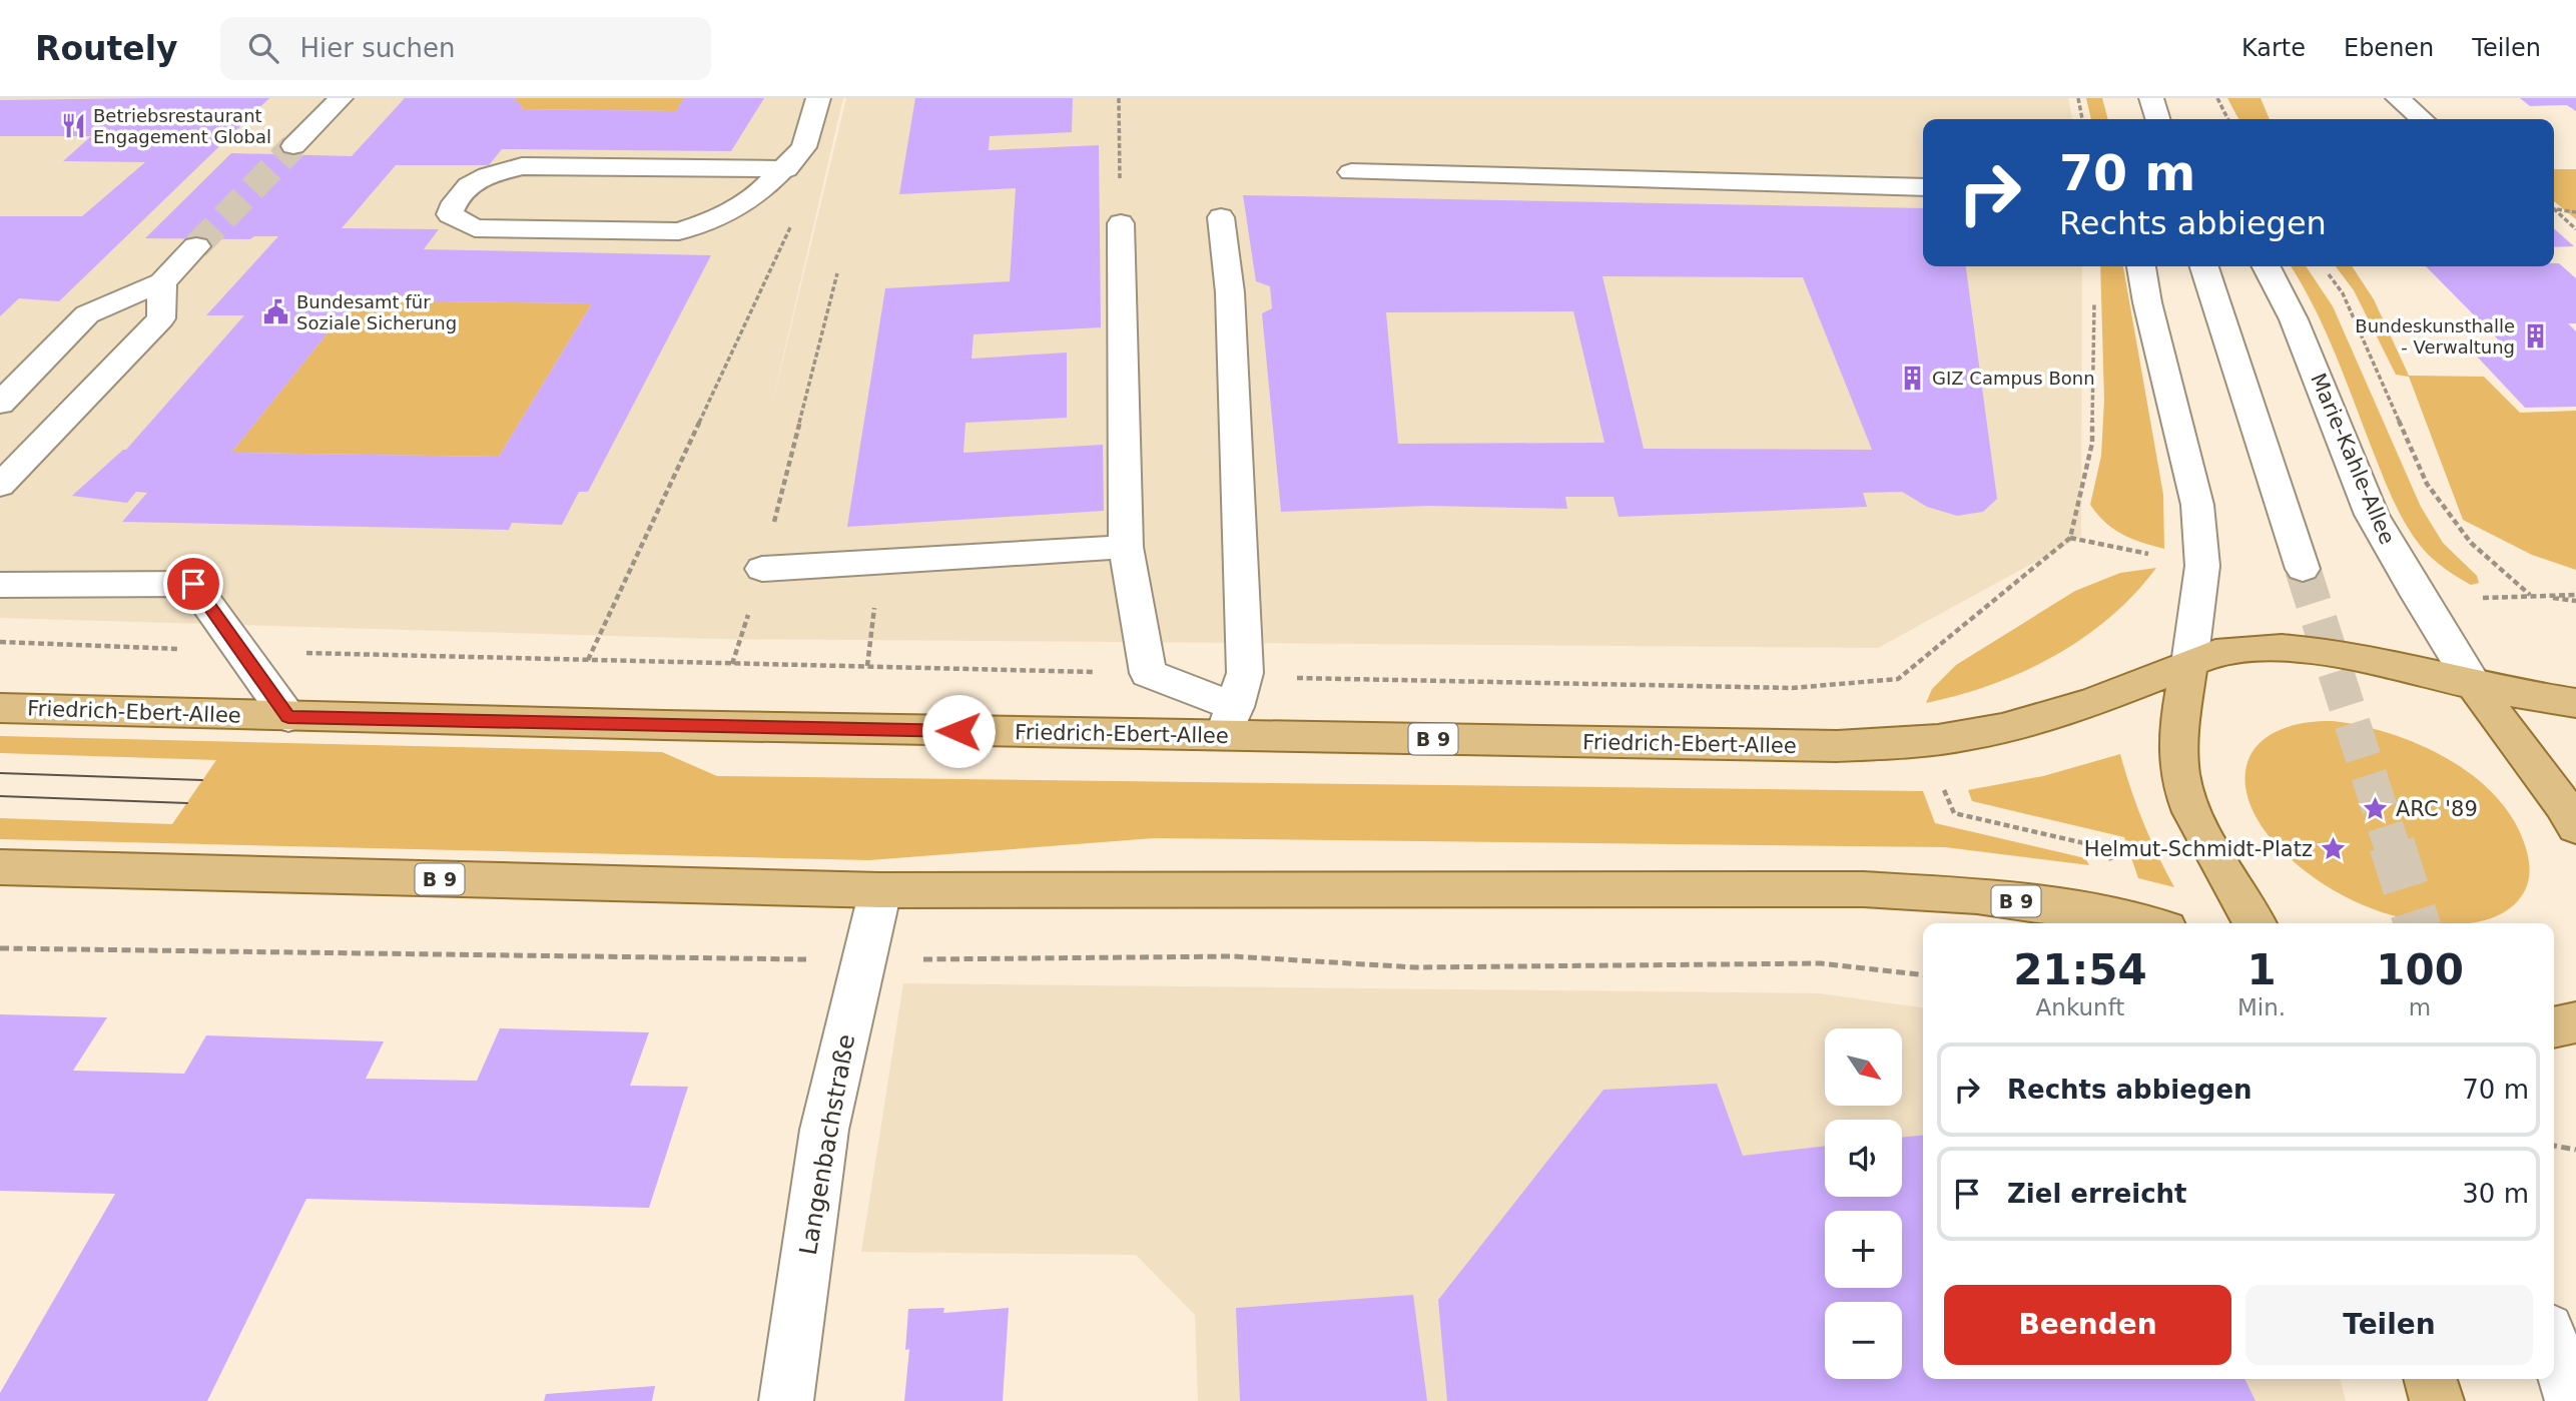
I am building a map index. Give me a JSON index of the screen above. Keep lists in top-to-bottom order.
{
  "streets": {
    "main road": ["Friedrich-Ebert-Allee", "B 9"],
    "street": ["Marie-Kahle-Allee", "Langenbachstraße"]
  },
  "crossings": [
    ["Marie-Kahle-Allee", "B 9"],
    ["Friedrich-Ebert-Allee", "B 9"],
    ["B 9", "Langenbachstraße"]
  ],
  "places": {
    "restaurant": ["Betriebsrestaurant Engagement Global"],
    "public building": ["Bundesamt für Soziale Sicherung"],
    "building": ["Bundeskunsthalle - Verwaltung", "GIZ Campus Bonn"],
    "place": ["ARC '89", "Helmut-Schmidt-Platz"]
  },
  "north": "bottom right",
  "page": {
    "header": "Routely",
    "search": "Hier suchen",
    "nav": ["Karte", "Ebenen", "Teilen"],
    "turn": ["70 m", "Rechts abbiegen"],
    "eta": [
      "21:54",
      "Ankunft",
      "1",
      "Min.",
      "100",
      "m"
    ],
    "map_buttons": ["+", "−"],
    "list": [
      {
        "name": "Rechts abbiegen",
        "value": "70 m"
      },
      {
        "name": "Ziel erreicht",
        "value": "30 m"
      }
    ],
    "buttons": ["Beenden", "Teilen"]
  }
}
